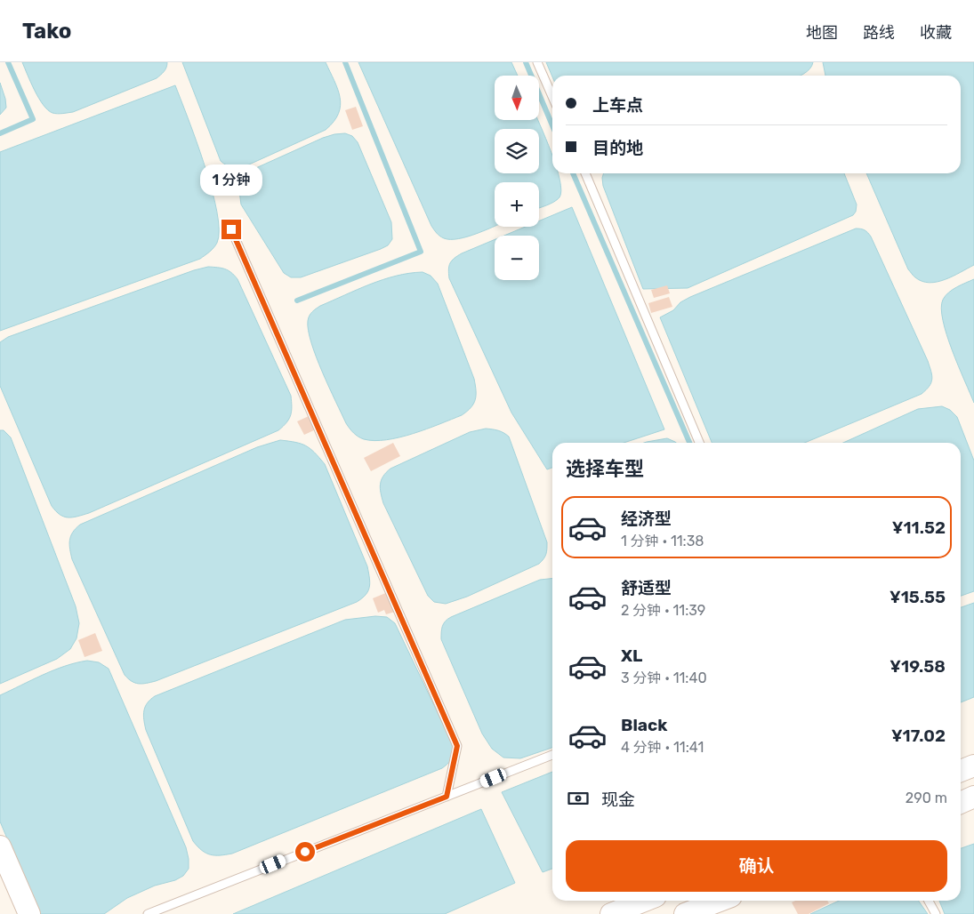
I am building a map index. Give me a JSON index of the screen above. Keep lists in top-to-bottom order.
{
  "north": "bottom",
  "page": {
    "header": "Tako",
    "nav": ["地图", "路线", "收藏"],
    "map_buttons": ["+", "−"],
    "banner": ["上车点", "目的地"],
    "bubble": "1 分钟",
    "heading": "选择车型",
    "list": [
      {
        "name": "经济型",
        "note": "1 分钟 · 11:38",
        "value": "¥11.52"
      },
      {
        "name": "舒适型",
        "note": "2 分钟 · 11:39",
        "value": "¥15.55"
      },
      {
        "name": "XL",
        "note": "3 分钟 · 11:40",
        "value": "¥19.58"
      },
      {
        "name": "Black",
        "note": "4 分钟 · 11:41",
        "value": "¥17.02"
      }
    ],
    "pay": ["现金", "290 m"],
    "buttons": "确认"
  }
}
